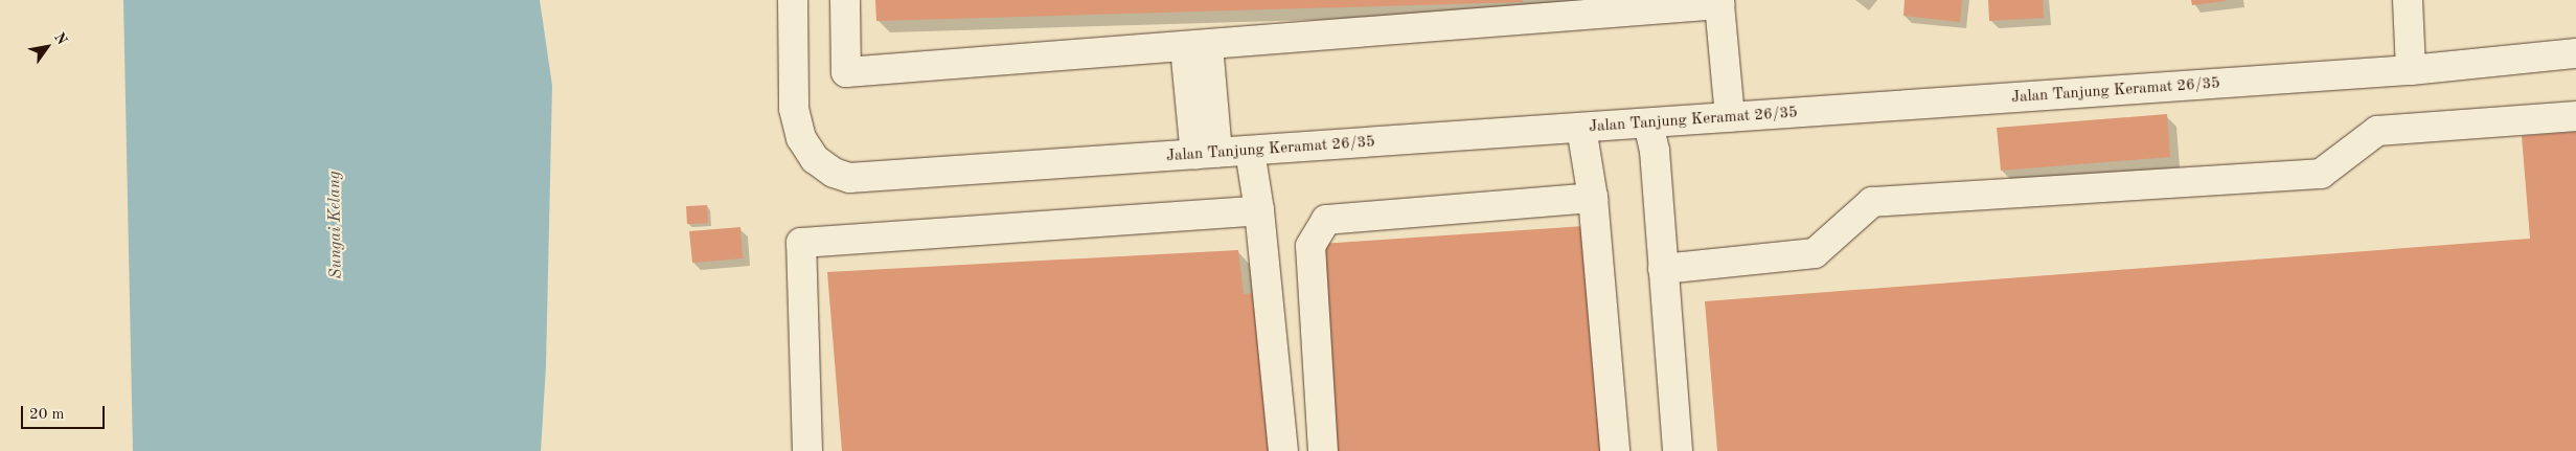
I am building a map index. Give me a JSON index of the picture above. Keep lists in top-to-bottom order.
{
  "streets": {
    "street": ["Jalan Tanjung Keramat 26/35"]
  },
  "water": ["Sungai Kelang"],
  "scale_bar": "20 m",
  "north": "top right"
}
